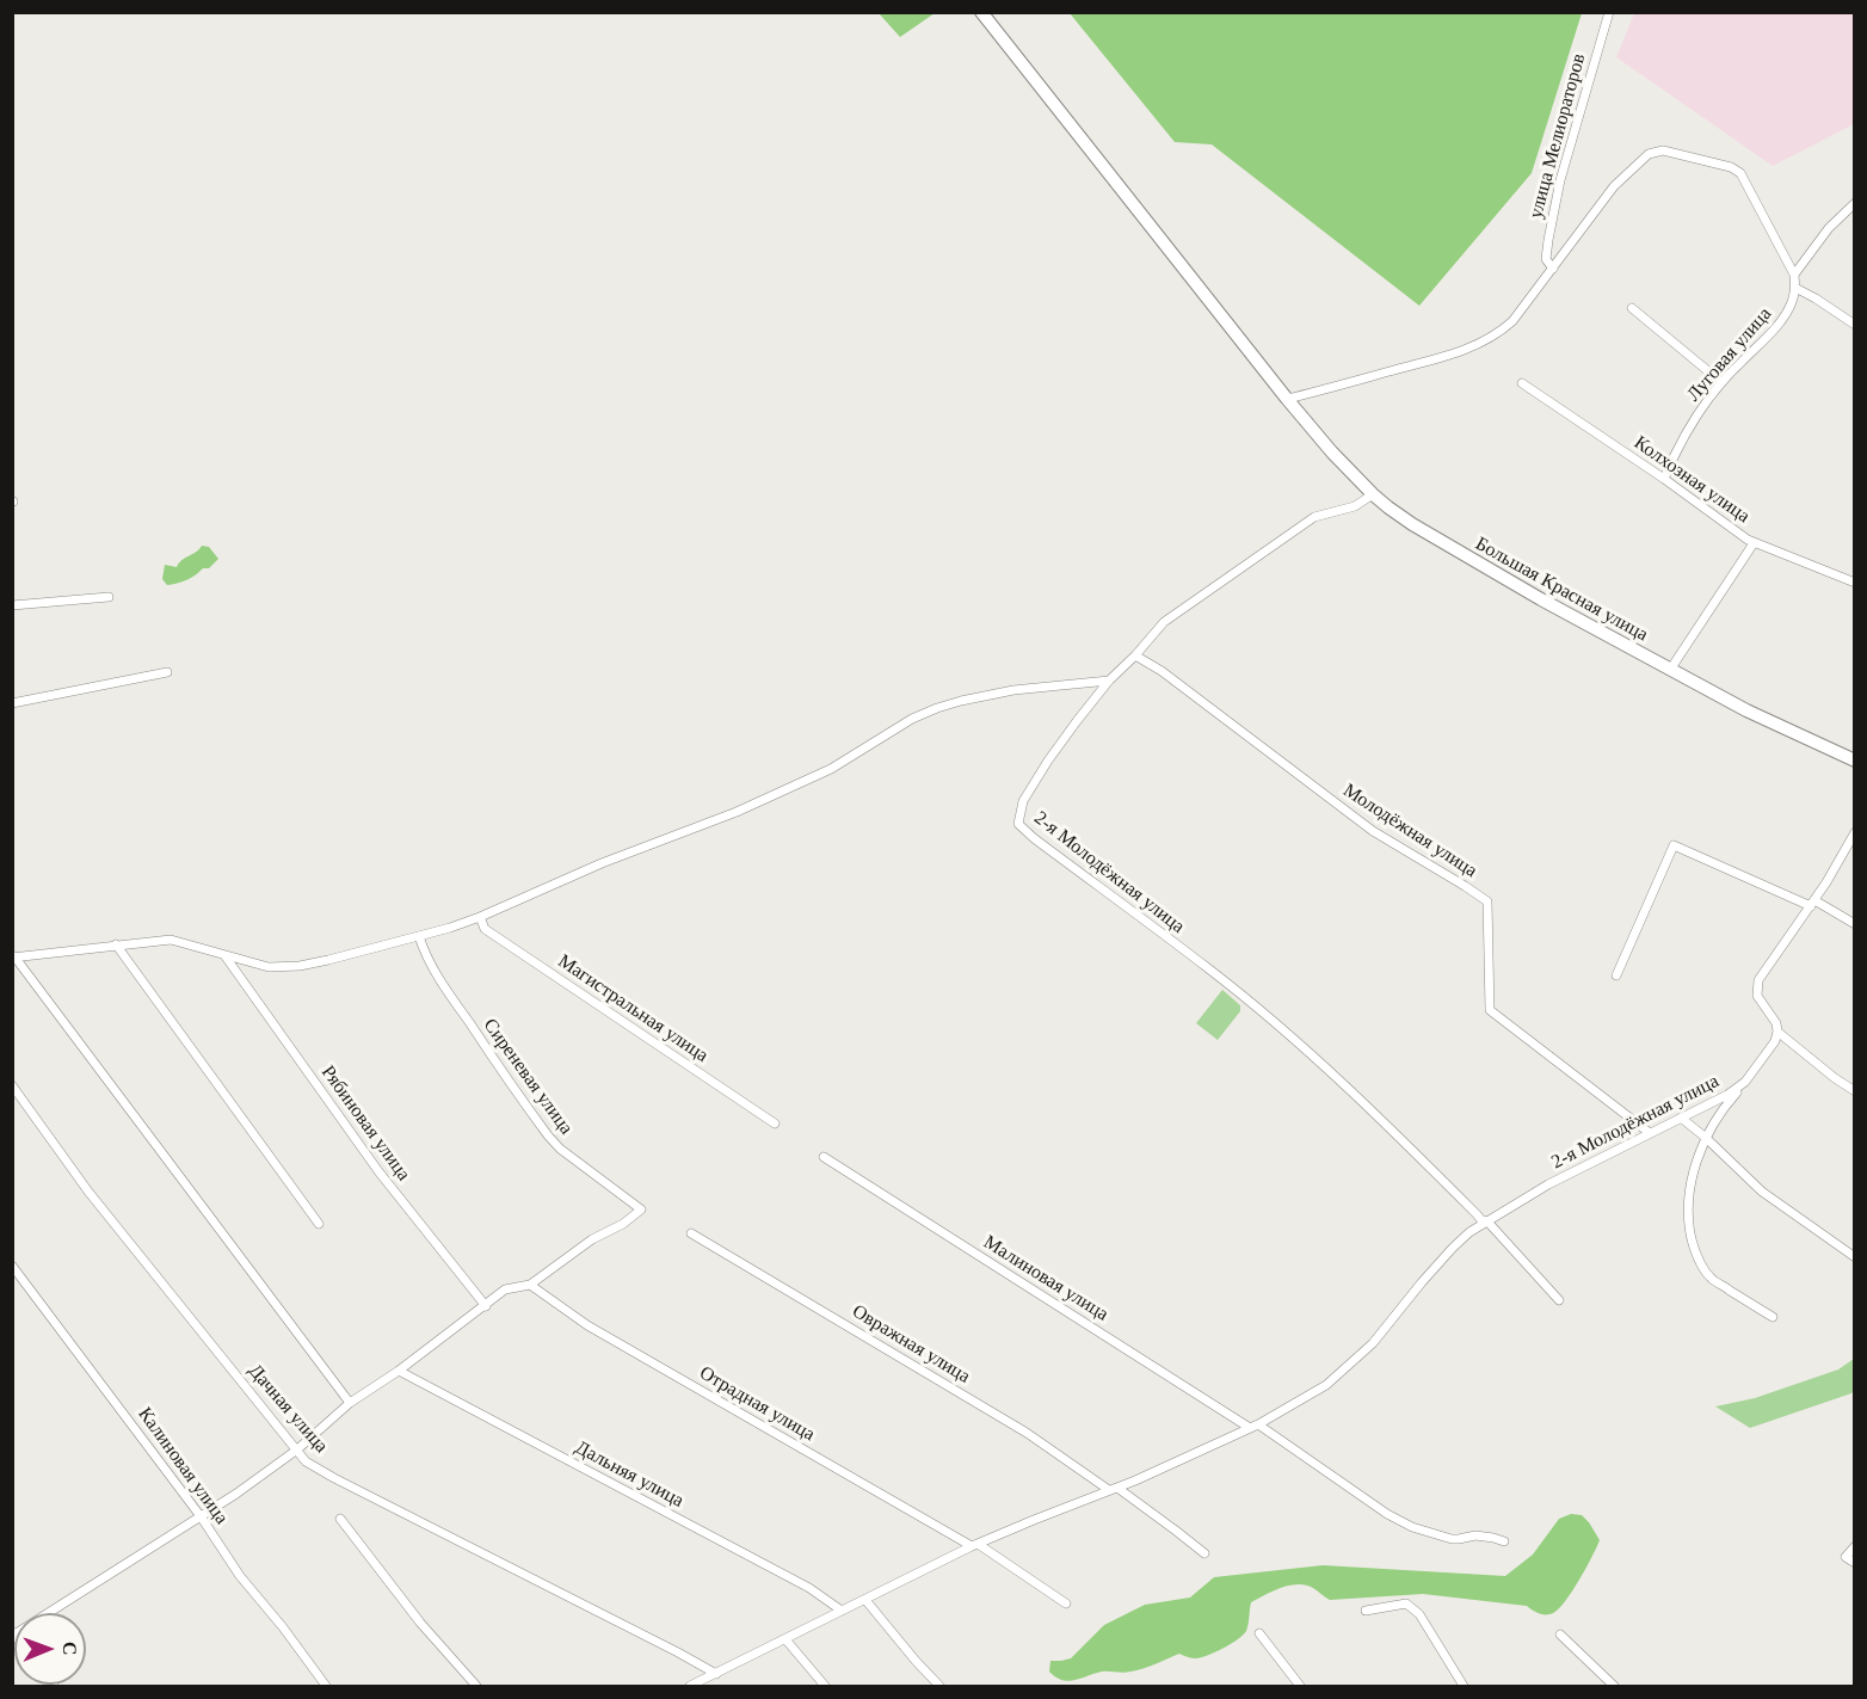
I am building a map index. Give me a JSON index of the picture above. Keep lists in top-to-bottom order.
{
  "streets": {
    "main road": ["Большая Красная улица"],
    "street": [
      "улица Мелиораторов",
      "Луговая улица",
      "Колхозная улица",
      "Молодёжная улица",
      "2-я Молодёжная улица",
      "Магистральная улица",
      "Сиреневая улица",
      "Рябиновая улица",
      "Малиновая улица",
      "Овражная улица",
      "Отрадная улица",
      "Дачная улица",
      "Калиновая улица",
      "Дальняя улица"
    ]
  },
  "crossings": [
    ["улица Мелиораторов", "Луговая улица"],
    ["Луговая улица", "Колхозная улица"],
    ["Луговая улица", "Большая Красная улица"],
    ["Большая Красная улица", "2-я Молодёжная улица"],
    ["Молодёжная улица", "2-я Молодёжная улица"],
    ["Сиреневая улица", "Отрадная улица"]
  ],
  "north": "right"
}
